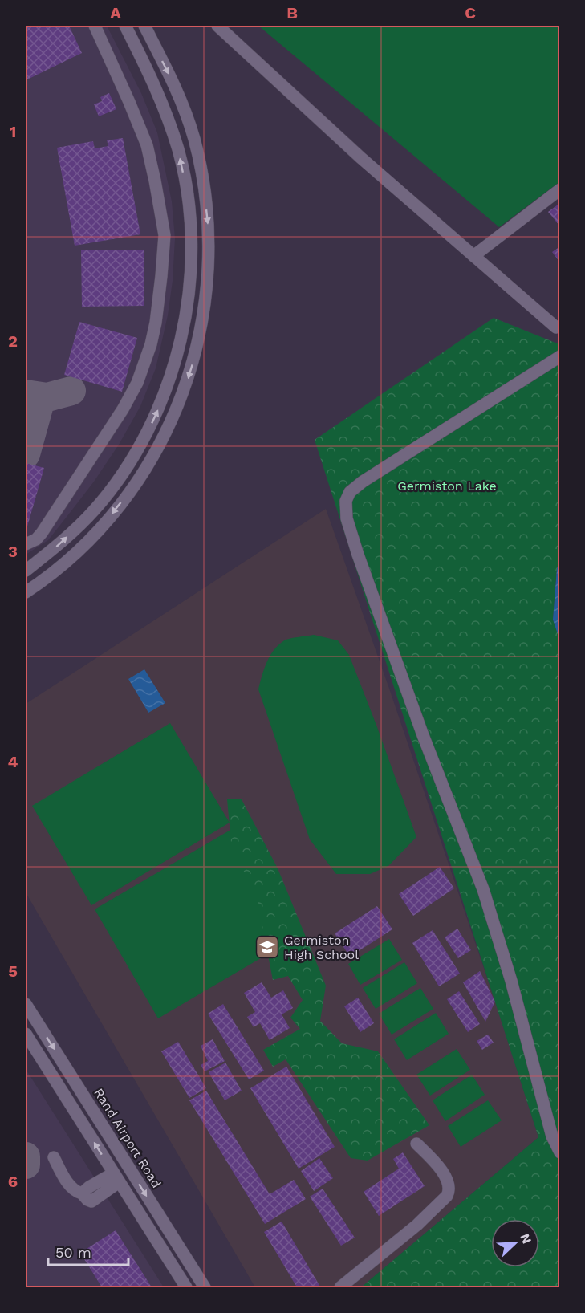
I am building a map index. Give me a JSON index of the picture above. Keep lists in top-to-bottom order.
{
  "streets": {
    "street": ["Rand Airport Road"]
  },
  "parks": ["Germiston Lake"],
  "places": {
    "school or university": ["Germiston High School"]
  },
  "scale_bar": "50 m",
  "north": "top right",
  "grid": {
    "columns": ["A", "B", "C"],
    "rows": [
      "1",
      "2",
      "3",
      "4",
      "5",
      "6"
    ]
  }
}
